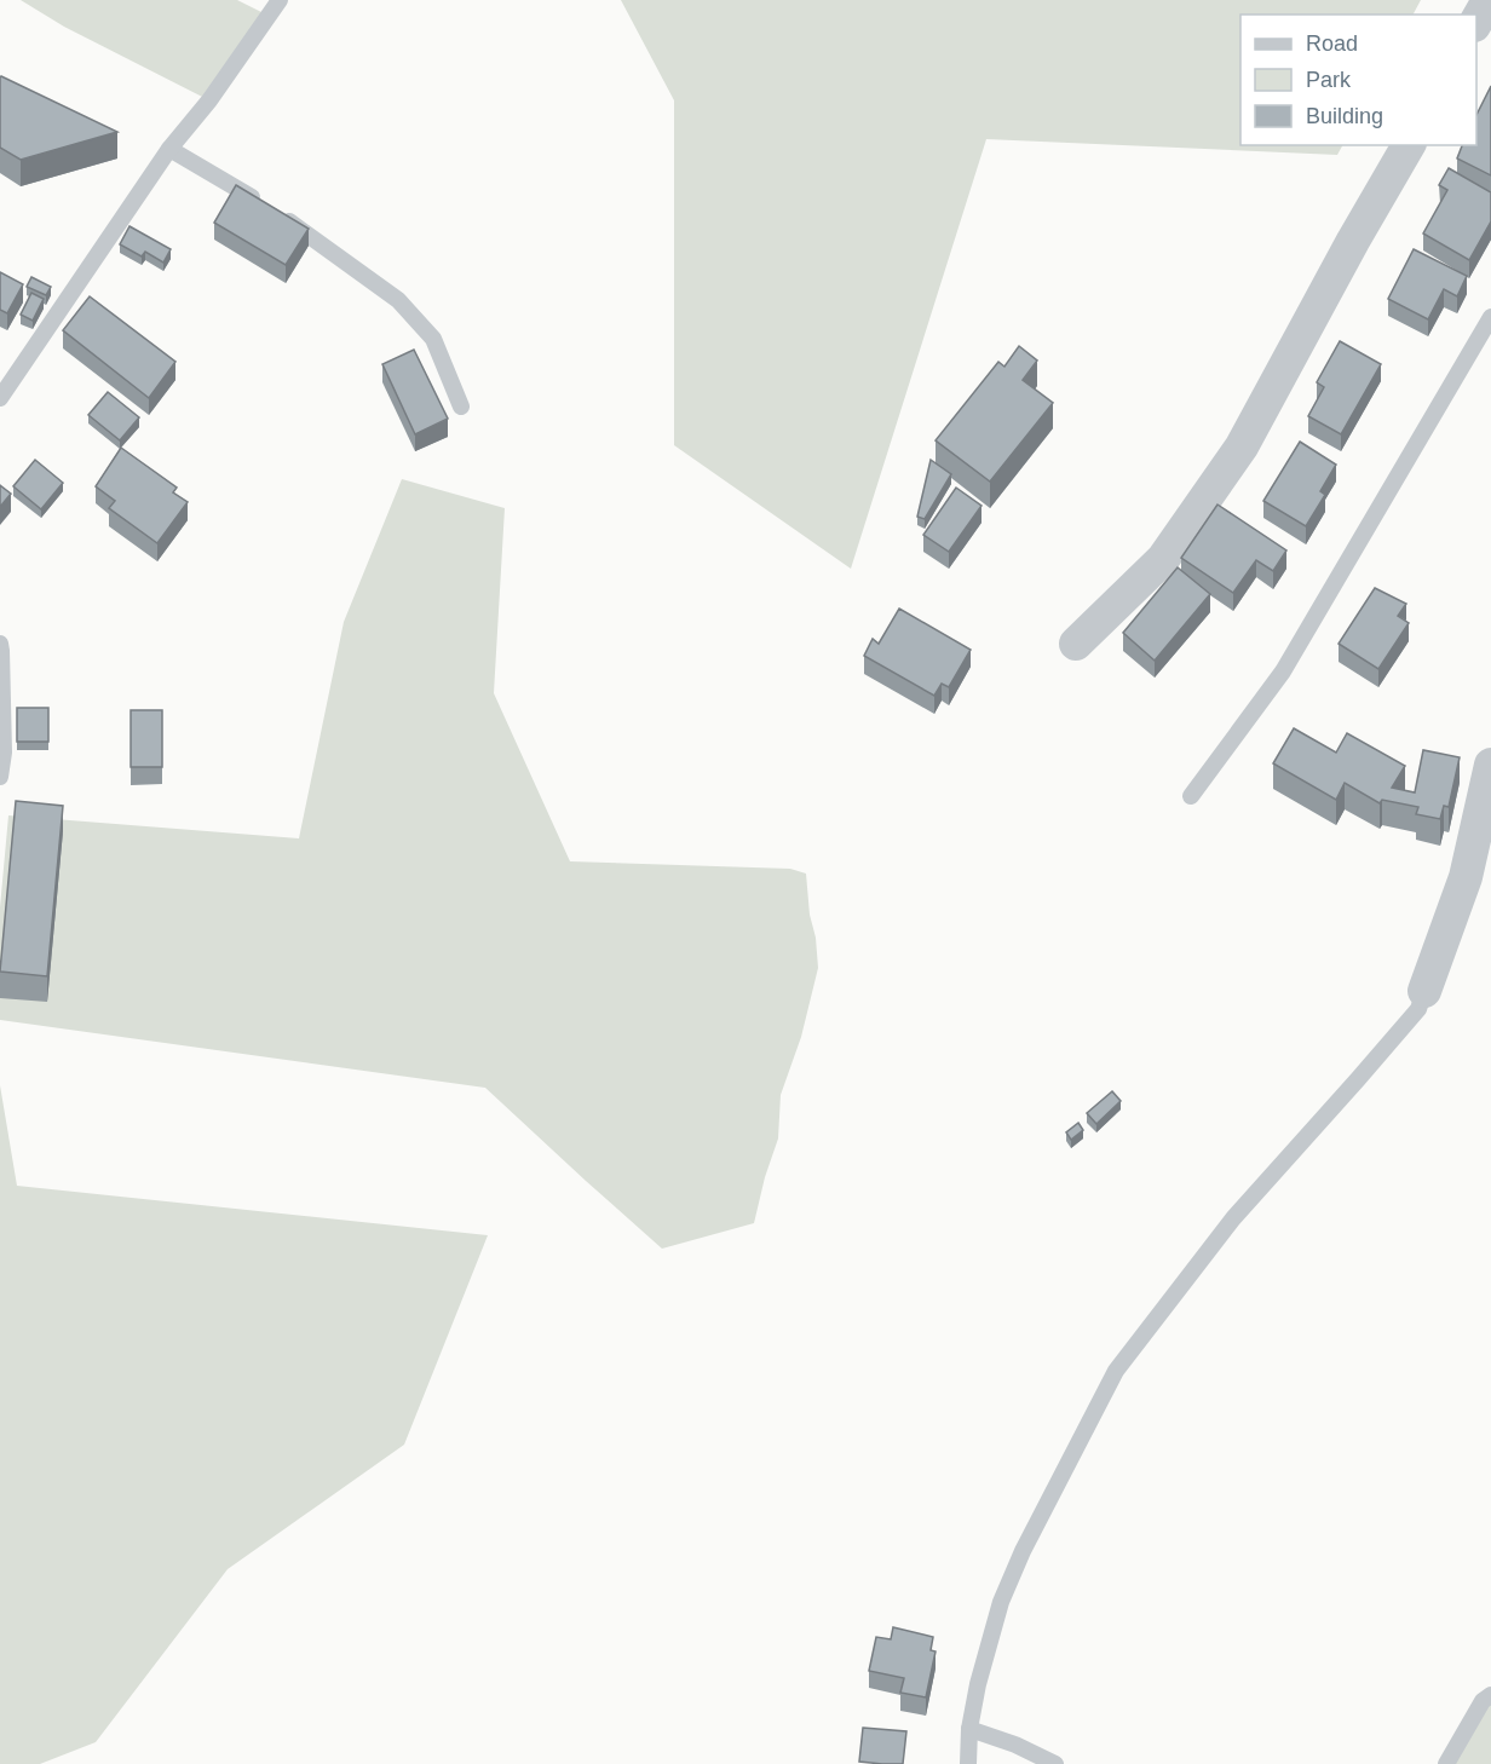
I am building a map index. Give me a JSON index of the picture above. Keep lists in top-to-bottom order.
{
  "legend": ["Road", "Park", "Building"]
}
